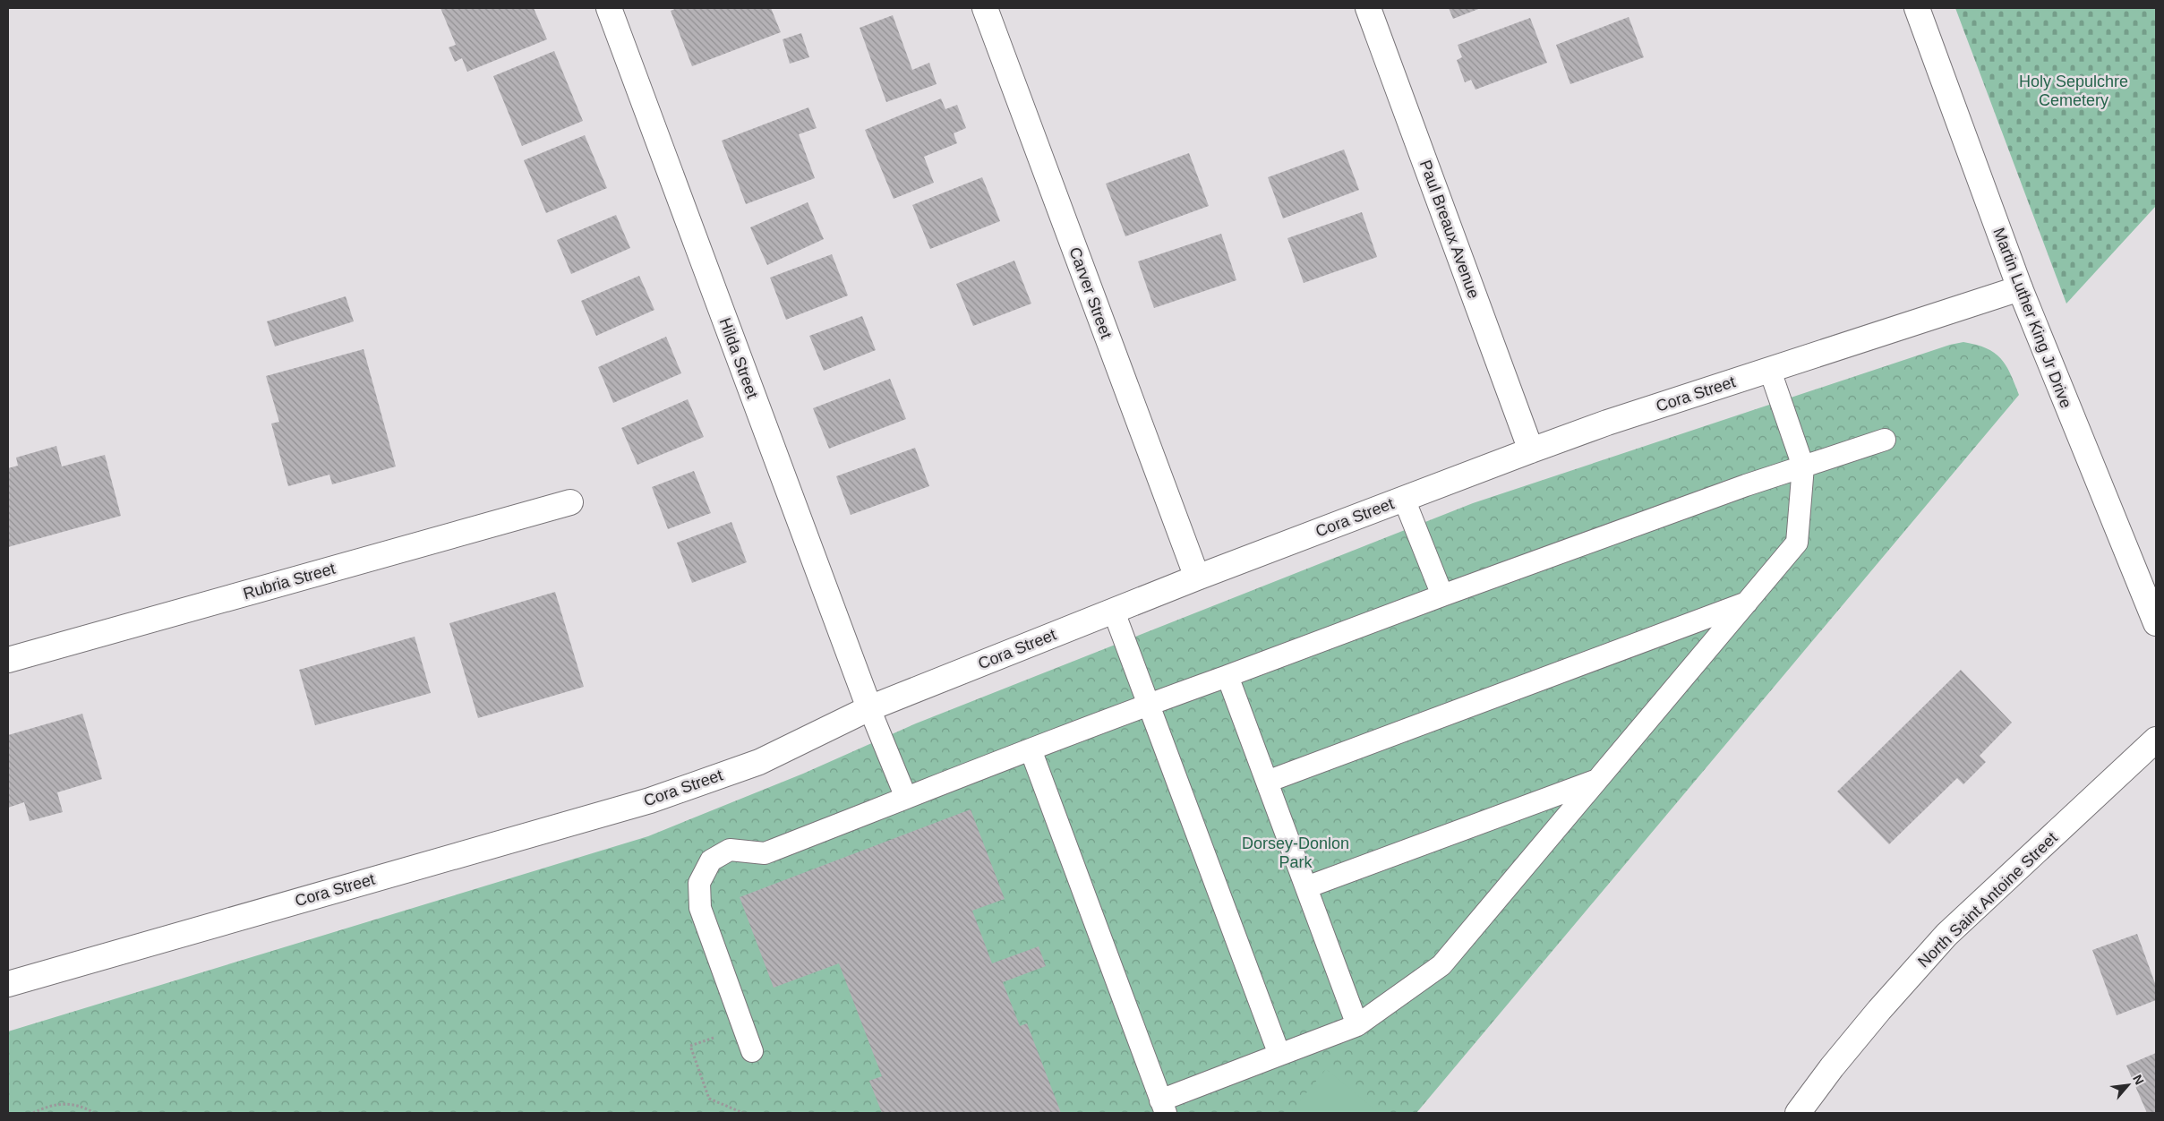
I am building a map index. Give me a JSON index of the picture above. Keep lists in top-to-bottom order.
{
  "streets": {
    "street": [
      "Paul Breaux Avenue",
      "Carver Street",
      "Martin Luther King Jr Drive",
      "Hilda Street",
      "Cora Street",
      "Rubria Street",
      "North Saint Antoine Street"
    ]
  },
  "crossings": [
    ["Paul Breaux Avenue", "Cora Street"],
    ["Carver Street", "Cora Street"],
    ["Martin Luther King Jr Drive", "Cora Street"],
    ["Hilda Street", "Cora Street"]
  ],
  "parks": ["Holy Sepulchre Cemetery", "Dorsey-Donlon Park"],
  "north": "top right"
}
